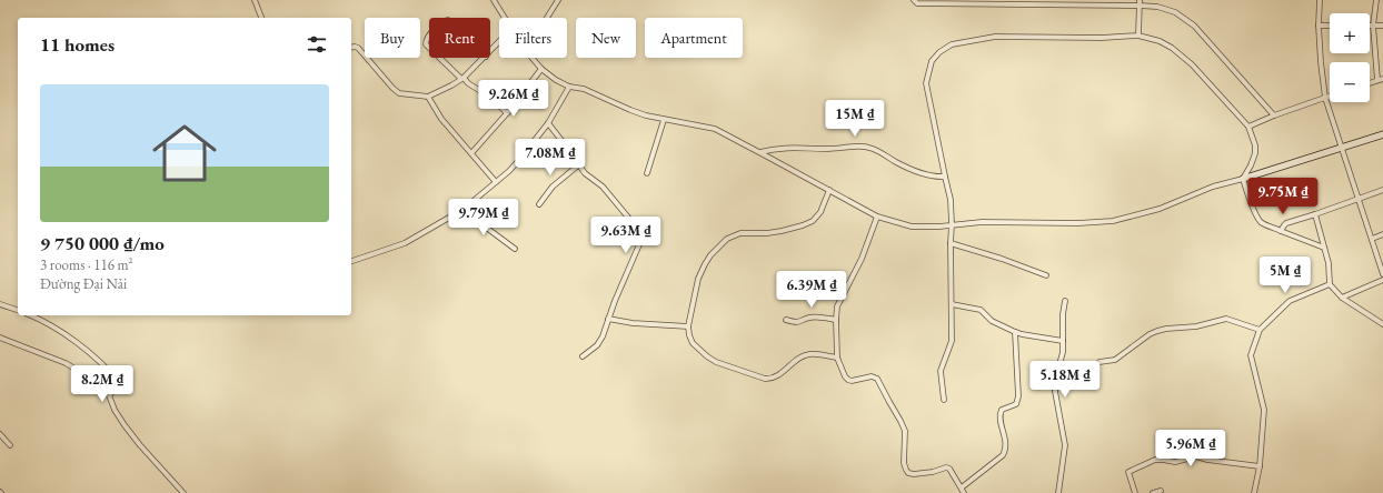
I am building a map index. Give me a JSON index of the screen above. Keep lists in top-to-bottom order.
{
  "page": {
    "map_buttons": ["+", "−"],
    "chip": [
      "Buy",
      "Rent",
      "Filters",
      "New",
      "Apartment"
    ],
    "heading": "11 homes",
    "list": [
      {
        "name": "9 750 000 ₫/mo",
        "note": "3 rooms · 116 m² · Đường Đại Nải"
      }
    ],
    "price": [
      "9.26M ₫",
      "15M ₫",
      "7.08M ₫",
      "9.75M ₫",
      "9.79M ₫",
      "9.63M ₫",
      "5M ₫",
      "6.39M ₫",
      "5.18M ₫",
      "8.2M ₫",
      "5.96M ₫"
    ]
  }
}
